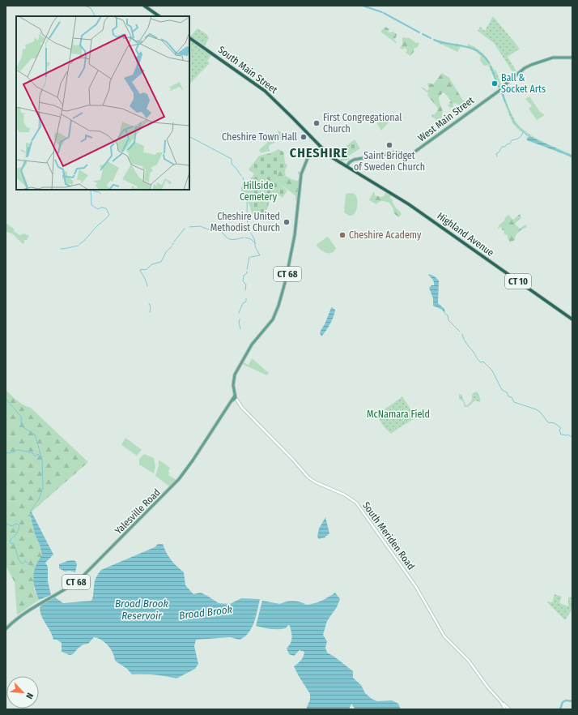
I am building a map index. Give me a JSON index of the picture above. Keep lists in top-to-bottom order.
{
  "streets": {
    "highway": ["South Main Street", "Highland Avenue", "CT 10"],
    "main road": [
      "West Main Street",
      "CT 68",
      "Yalesville Road",
      "South Meriden Road"
    ]
  },
  "crossings": [
    ["South Main Street", "CT 68"],
    ["South Main Street", "CT 10"],
    ["West Main Street", "Highland Avenue"],
    ["West Main Street", "CT 10"],
    ["Highland Avenue", "CT 10"],
    ["CT 68", "CT 10"],
    ["CT 68", "Yalesville Road"],
    ["CT 68", "South Meriden Road"],
    ["Yalesville Road", "South Meriden Road"]
  ],
  "districts": ["CHESHIRE"],
  "water": ["Broad Brook Reservoir", "Broad Brook"],
  "parks": ["Hillside Cemetery", "McNamara Field"],
  "places": [
    "Ball & Socket Arts",
    "First Congregational Church",
    "Cheshire Town Hall",
    "Saint Bridget of Sweden Church",
    "Cheshire United Methodist Church",
    "Cheshire Academy"
  ],
  "north": "bottom right"
}
